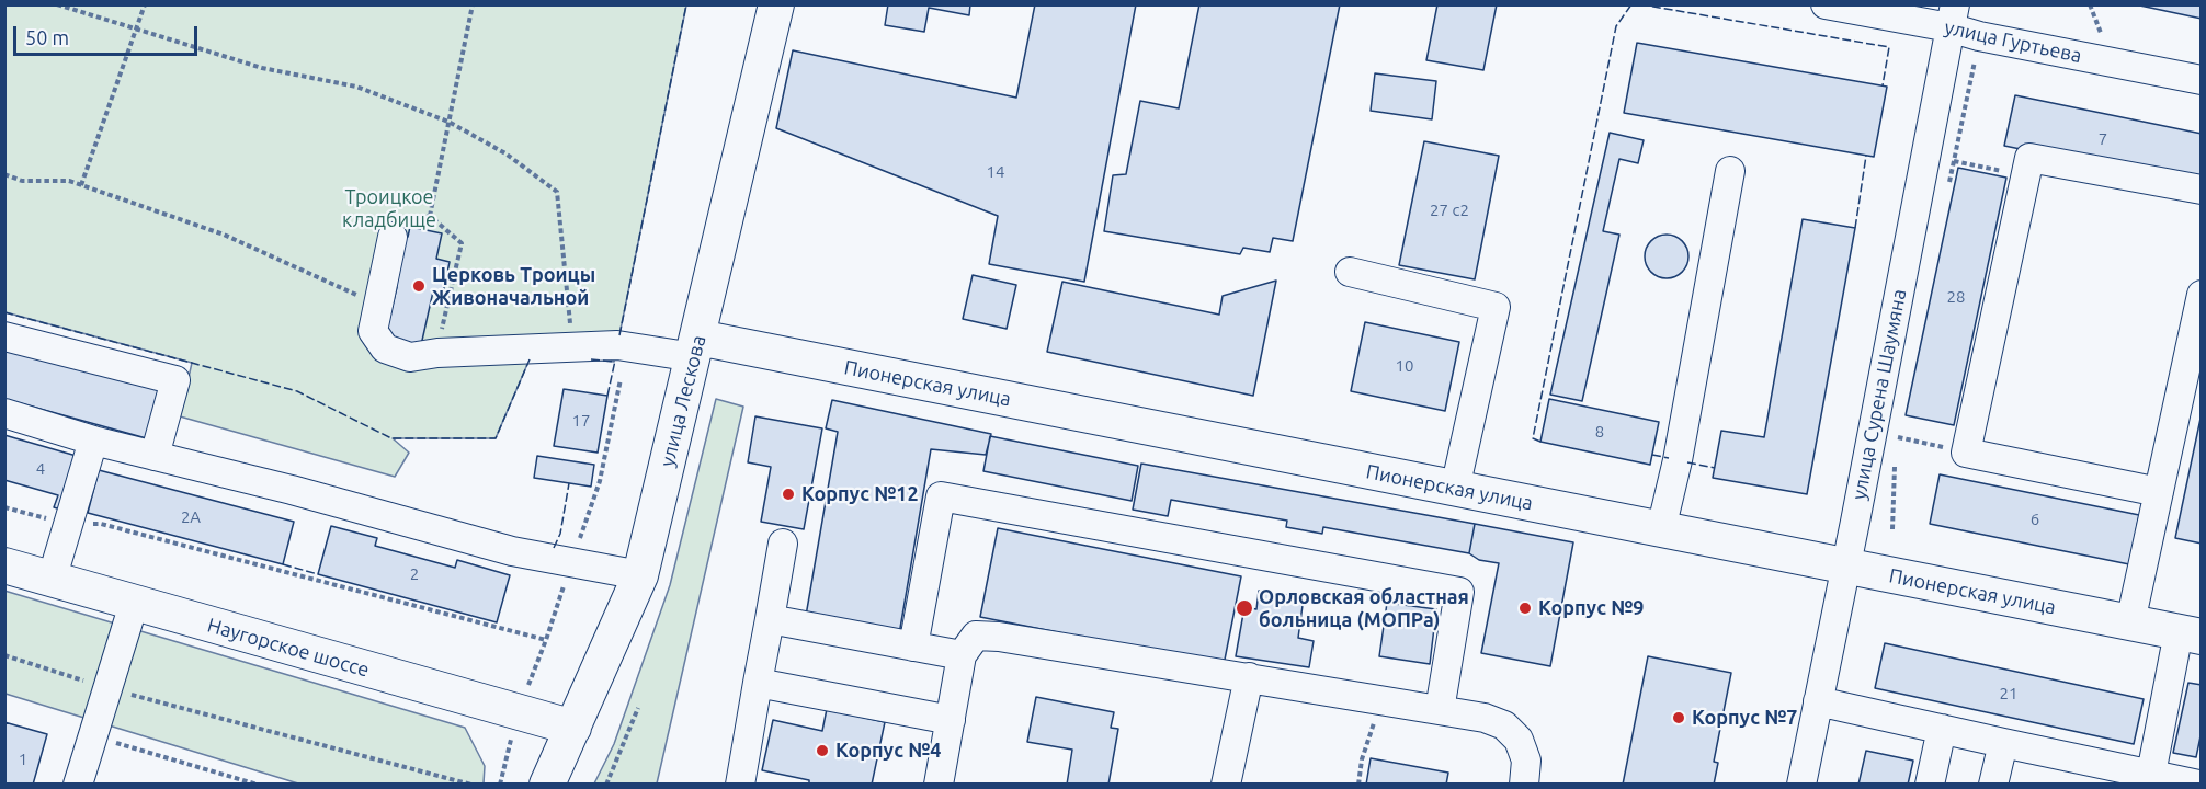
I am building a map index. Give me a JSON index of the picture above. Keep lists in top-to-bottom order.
{
  "streets": {
    "main road": ["Пионерская улица", "улица Лескова", "Наугорское шоссе"],
    "street": ["улица Гуртьева", "улица Сурена Шаумяна"]
  },
  "crossings": [
    ["улица Гуртьева", "улица Сурена Шаумяна"],
    ["Пионерская улица", "улица Сурена Шаумяна"],
    ["Пионерская улица", "улица Лескова"],
    ["улица Лескова", "Наугорское шоссе"]
  ],
  "parks": ["Троицкое кладбище"],
  "places": [
    "Церковь Троицы Живоначальной",
    "Корпус №12",
    "Орловская областная больница (МОПРа)",
    "Корпус №9",
    "Корпус №7",
    "Корпус №4"
  ],
  "house_numbers": [
    "7",
    "14",
    "27 с2",
    "28",
    "10",
    "17",
    "8",
    "4",
    "2А",
    "6",
    "2",
    "21",
    "1"
  ],
  "scale_bar": "50 m"
}
